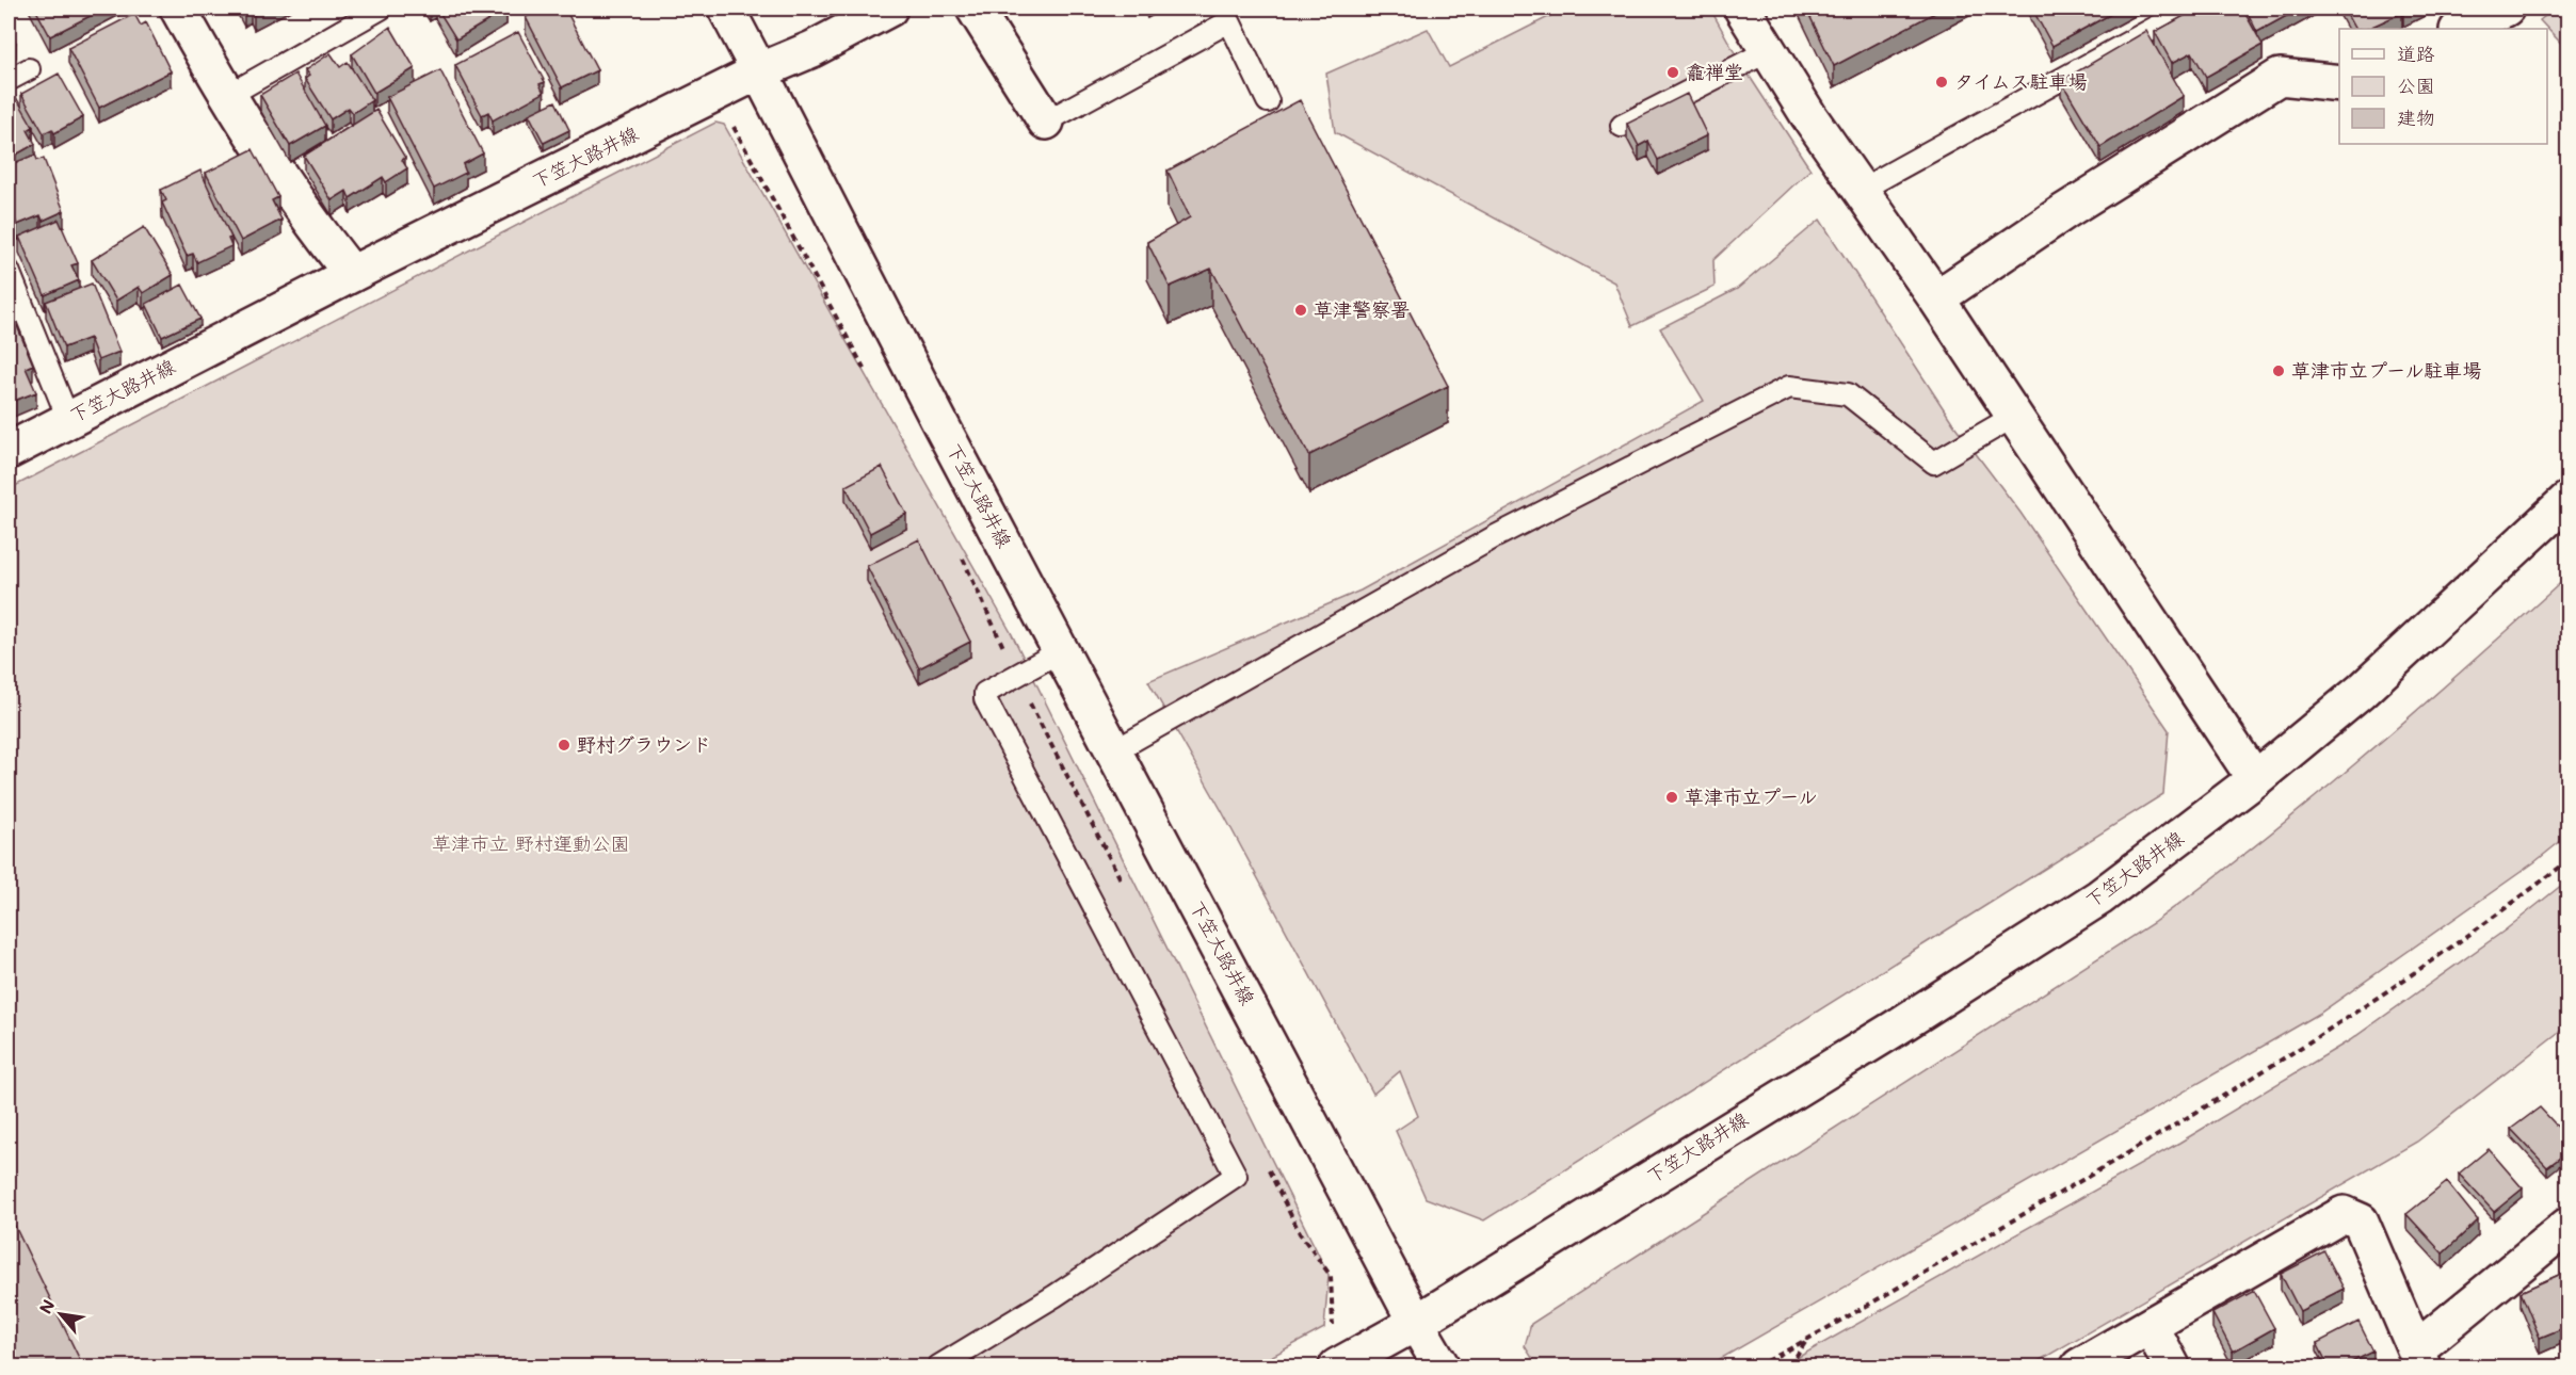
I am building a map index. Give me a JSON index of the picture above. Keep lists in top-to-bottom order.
{
  "streets": {
    "main road": ["下笠大路井線"]
  },
  "parks": ["草津市立 野村運動公園"],
  "places": [
    "龕禅堂",
    "タイムス駐車場",
    "草津警察署",
    "草津市立プール駐車場",
    "野村グラウンド",
    "草津市立プール"
  ],
  "legend": ["道路", "公園", "建物"],
  "north": "top left"
}
